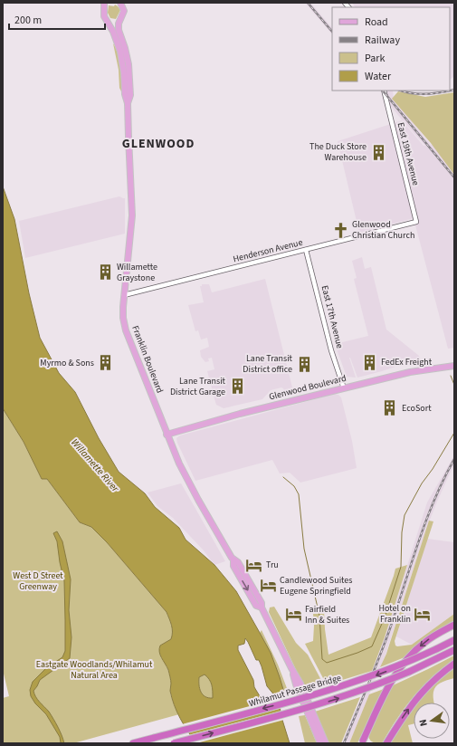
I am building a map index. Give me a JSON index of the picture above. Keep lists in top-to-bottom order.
{
  "streets": {
    "highway": ["Whilamut Passage Bridge"],
    "main road": ["Franklin Boulevard", "Glenwood Boulevard"],
    "street": ["East 19th Avenue", "Henderson Avenue", "East 17th Avenue"]
  },
  "crossings": [
    ["East 19th Avenue", "Henderson Avenue"],
    ["Henderson Avenue", "East 17th Avenue"],
    ["Henderson Avenue", "Franklin Boulevard"],
    ["East 17th Avenue", "Glenwood Boulevard"],
    ["Franklin Boulevard", "Glenwood Boulevard"]
  ],
  "districts": ["GLENWOOD"],
  "water": ["Willamette River"],
  "parks": ["West D Street Greenway", "Eastgate Woodlands/Whilamut Natural Area"],
  "places": {
    "building": [
      "The Duck Store Warehouse",
      "Willamette Graystone",
      "FedEx Freight",
      "Myrmo & Sons",
      "Lane Transit District office",
      "Lane Transit District Garage",
      "EcoSort"
    ],
    "church": ["Glenwood Christian Church"],
    "hotel": [
      "Tru",
      "Candlewood Suites Eugene Springfield",
      "Hotel on Franklin",
      "Fairfield Inn & Suites"
    ]
  },
  "legend": [
    "Road",
    "Railway",
    "Park",
    "Water"
  ],
  "scale_bar": "200 m",
  "north": "left"
}
